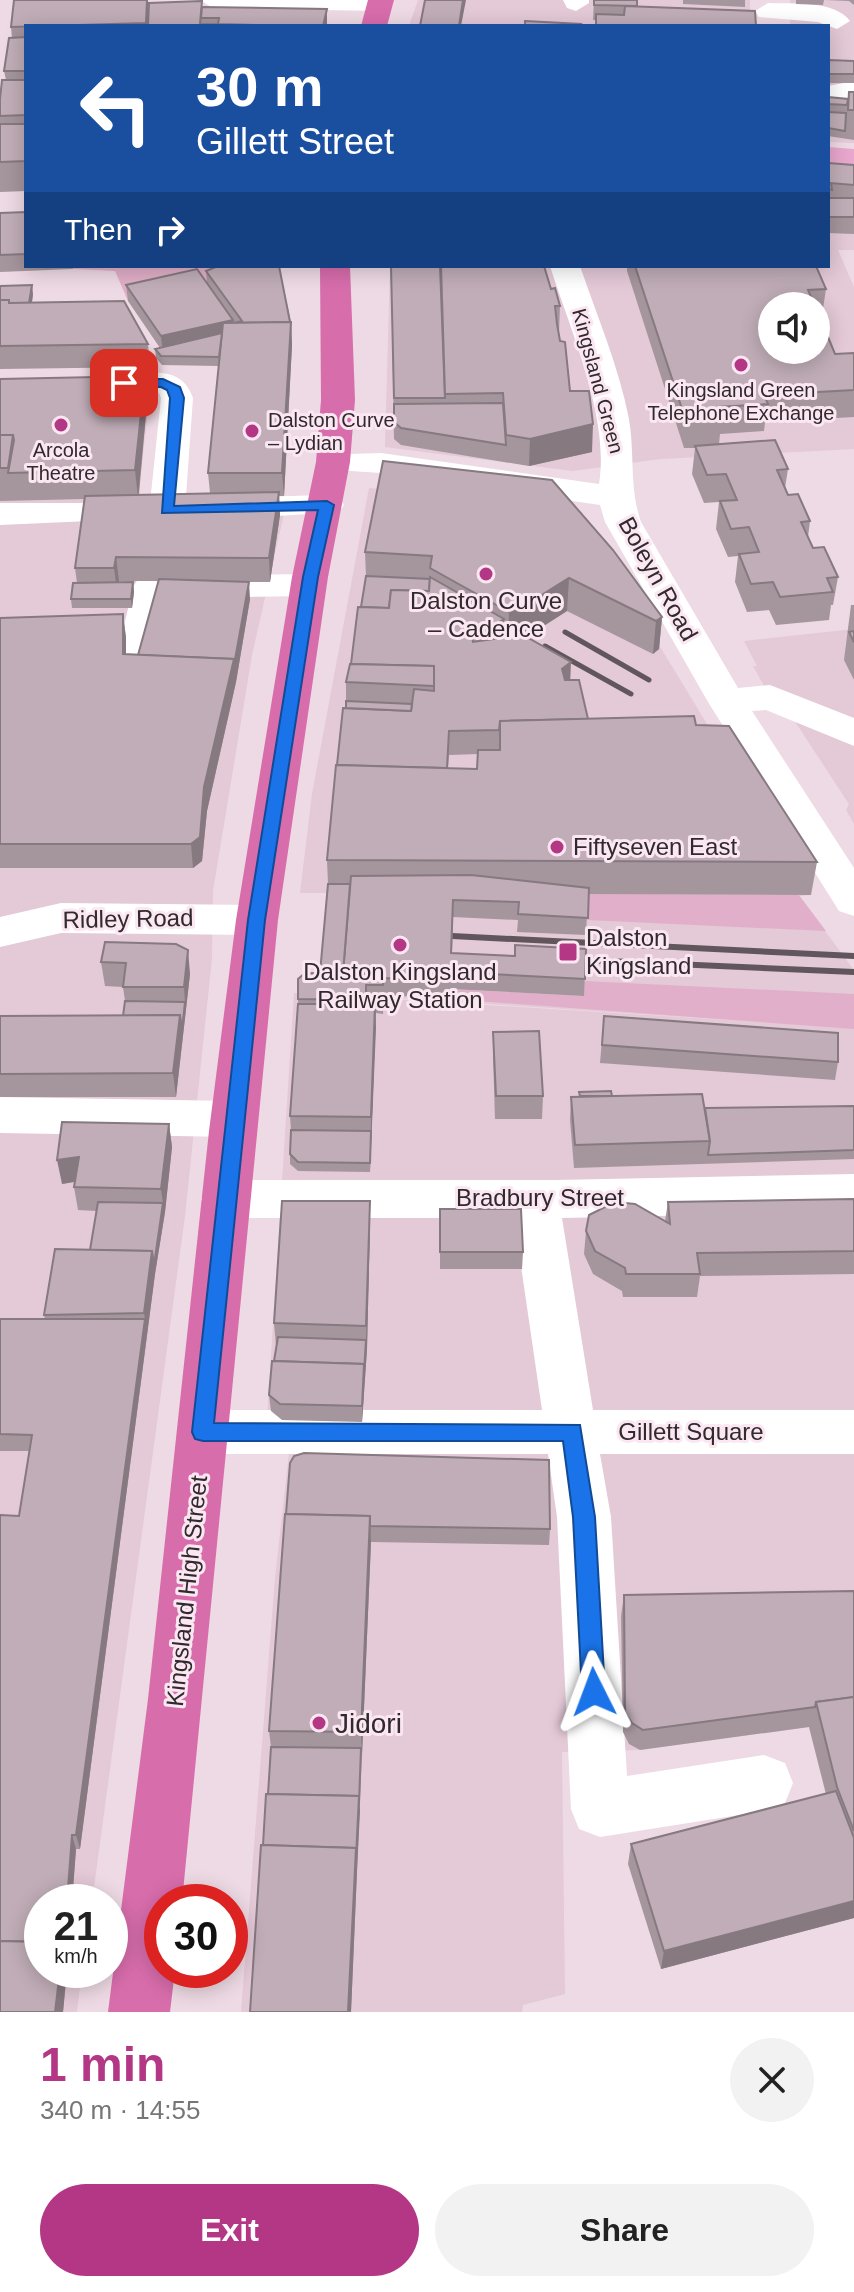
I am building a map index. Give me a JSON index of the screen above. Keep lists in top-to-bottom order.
{
  "streets": {
    "highway": ["Kingsland High Street"],
    "street": [
      "Kingsland Green",
      "Boleyn Road",
      "Ridley Road",
      "Bradbury Street",
      "Gillett Square"
    ]
  },
  "crossings": [
    ["Kingsland Green", "Boleyn Road"],
    ["Boleyn Road", "Kingsland High Street"],
    ["Ridley Road", "Kingsland High Street"],
    ["Bradbury Street", "Kingsland High Street"],
    ["Gillett Square", "Kingsland High Street"]
  ],
  "places": {
    "other": [
      "Kingsland Green Telephone Exchange",
      "Arcola Theatre",
      "Dalston Curve – Lydian",
      "Dalston Curve – Cadence",
      "Fiftyseven East",
      "Dalston Kingsland Railway Station",
      "Jidori"
    ],
    "transit": ["Dalston Kingsland"]
  },
  "page": {
    "turn": ["30 m", "Gillett Street"],
    "then": "Then",
    "speed": "21 km/h",
    "limit": "30",
    "heading": ["1 min", "340 m · 14:55"],
    "buttons": ["Exit", "Share"]
  }
}
